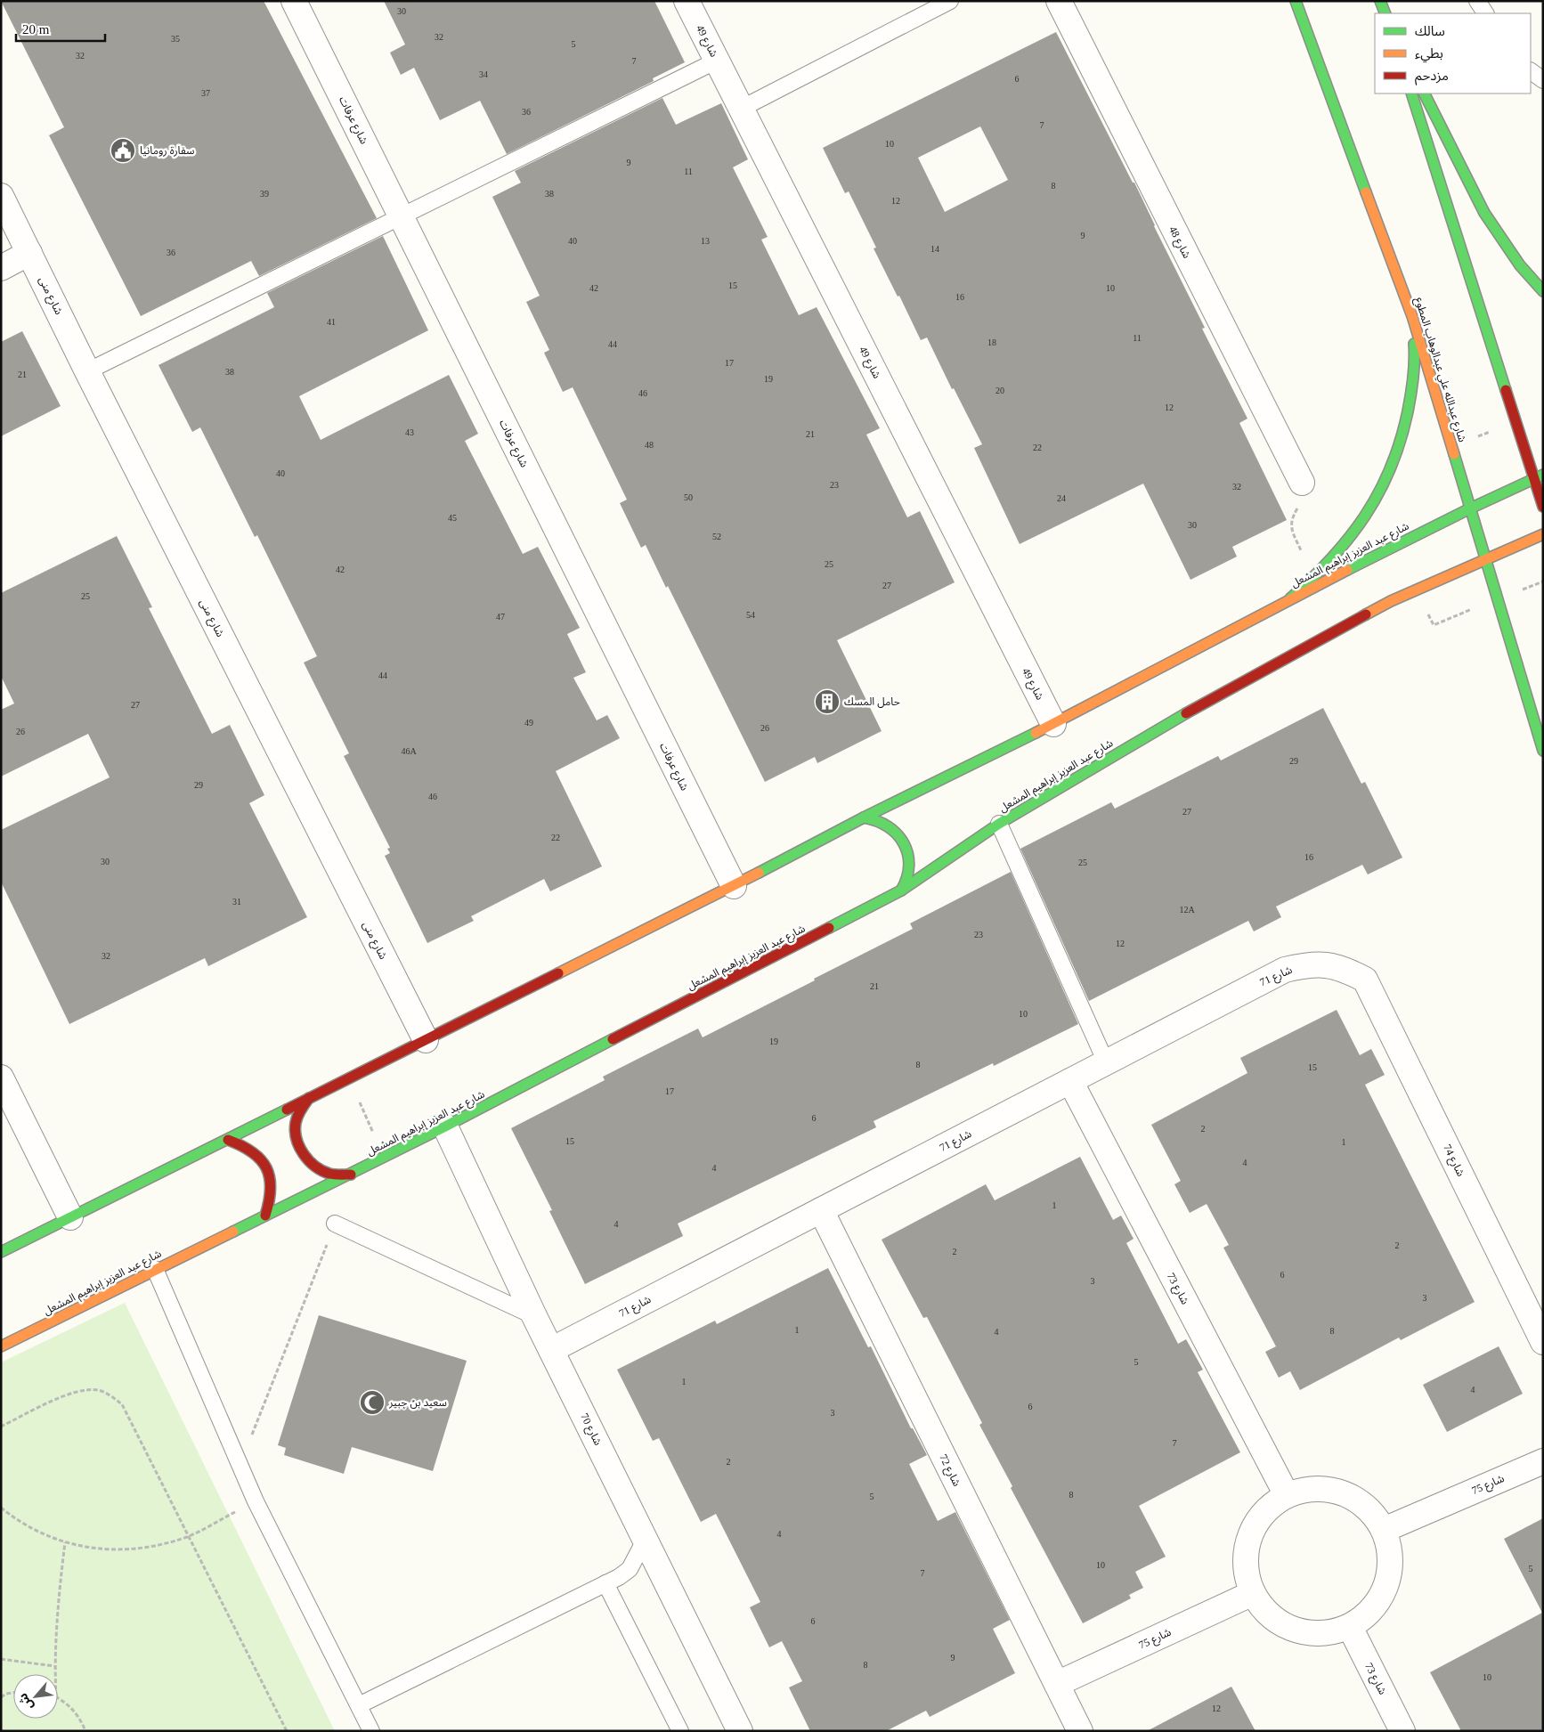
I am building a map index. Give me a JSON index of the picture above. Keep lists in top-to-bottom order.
{
  "streets": {
    "main road": ["شارع عبدالله علي عبدالوهاب المطوع", "شارع عبد العزيز إبراهيم المشعل"],
    "street": [
      "شارع 49",
      "شارع عرفات",
      "شارع 48",
      "شارع منى",
      "شارع 71",
      "شارع 74",
      "شارع 73",
      "شارع 70",
      "شارع 72",
      "شارع 75"
    ]
  },
  "crossings": [
    ["شارع 49", "شارع عبد العزيز إبراهيم المشعل"],
    ["شارع عرفات", "شارع عبد العزيز إبراهيم المشعل"],
    ["شارع منى", "شارع عبد العزيز إبراهيم المشعل"],
    ["شارع عبدالله علي عبدالوهاب المطوع", "شارع عبد العزيز إبراهيم المشعل"],
    ["شارع عبد العزيز إبراهيم المشعل", "شارع 70"],
    ["شارع 71", "شارع 74"],
    ["شارع 71", "شارع 73"],
    ["شارع 71", "شارع 70"],
    ["شارع 71", "شارع 72"],
    ["شارع 73", "شارع 75"],
    ["شارع 72", "شارع 75"]
  ],
  "places": {
    "public building": ["سفارة رومانيا"],
    "building": ["حامل المسك"],
    "mosque": ["سعيد بن جبير"]
  },
  "house_numbers": [
    "30",
    "32",
    "35",
    "5",
    "32",
    "7",
    "34",
    "6",
    "37",
    "36",
    "7",
    "10",
    "9",
    "11",
    "8",
    "39",
    "38",
    "12",
    "9",
    "40",
    "13",
    "14",
    "36",
    "15",
    "42",
    "10",
    "16",
    "41",
    "11",
    "18",
    "44",
    "17",
    "38",
    "21",
    "19",
    "20",
    "46",
    "12",
    "43",
    "21",
    "48",
    "22",
    "40",
    "23",
    "32",
    "50",
    "24",
    "45",
    "30",
    "52",
    "25",
    "42",
    "27",
    "25",
    "54",
    "47",
    "44",
    "27",
    "49",
    "26",
    "26",
    "46A",
    "29",
    "29",
    "46",
    "27",
    "22",
    "16",
    "30",
    "25",
    "31",
    "12A",
    "23",
    "12",
    "32",
    "21",
    "10",
    "19",
    "8",
    "15",
    "17",
    "6",
    "2",
    "15",
    "1",
    "4",
    "4",
    "1",
    "4",
    "2",
    "2",
    "6",
    "3",
    "3",
    "1",
    "8",
    "4",
    "5",
    "1",
    "4",
    "6",
    "3",
    "7",
    "2",
    "8",
    "5",
    "4",
    "10",
    "5",
    "7",
    "6",
    "9",
    "8",
    "10",
    "12"
  ],
  "legend": ["سالك", "بطيء", "مزدحم"],
  "scale_bar": "20 m",
  "north": "bottom left"
}
